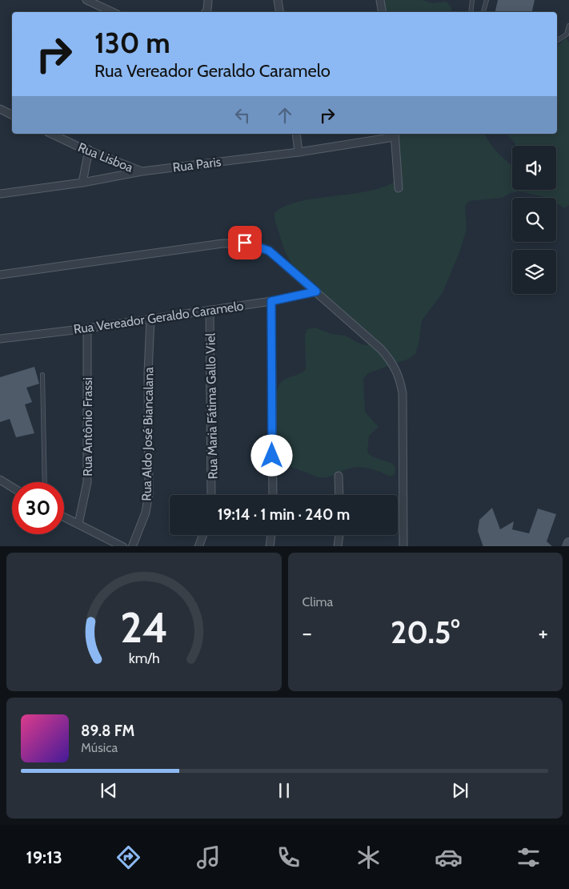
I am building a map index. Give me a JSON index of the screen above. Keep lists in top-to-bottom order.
{
  "streets": {
    "street": [
      "Rua Lisboa",
      "Rua Paris",
      "Rua Vereador Geraldo Caramelo",
      "Rua Maria Fátima Gallo Viel",
      "Rua Antônio Frassi",
      "Rua Aldo José Biancalana"
    ]
  },
  "crossings": [
    ["Rua Lisboa", "Rua Paris"],
    ["Rua Vereador Geraldo Caramelo", "Rua Maria Fátima Gallo Viel"],
    ["Rua Vereador Geraldo Caramelo", "Rua Antônio Frassi"],
    ["Rua Vereador Geraldo Caramelo", "Rua Aldo José Biancalana"]
  ],
  "page": {
    "turn": ["130 m", "Rua Vereador Geraldo Caramelo"],
    "limit": "30",
    "trip": "19:14 · 1 min · 240 m",
    "tile": "Clima",
    "heat": ["−", "20.5°", "+"],
    "song": ["89.8 FM", "Música"],
    "tabs": "19:13",
    "gauge": ["24", "km/h"]
  }
}
